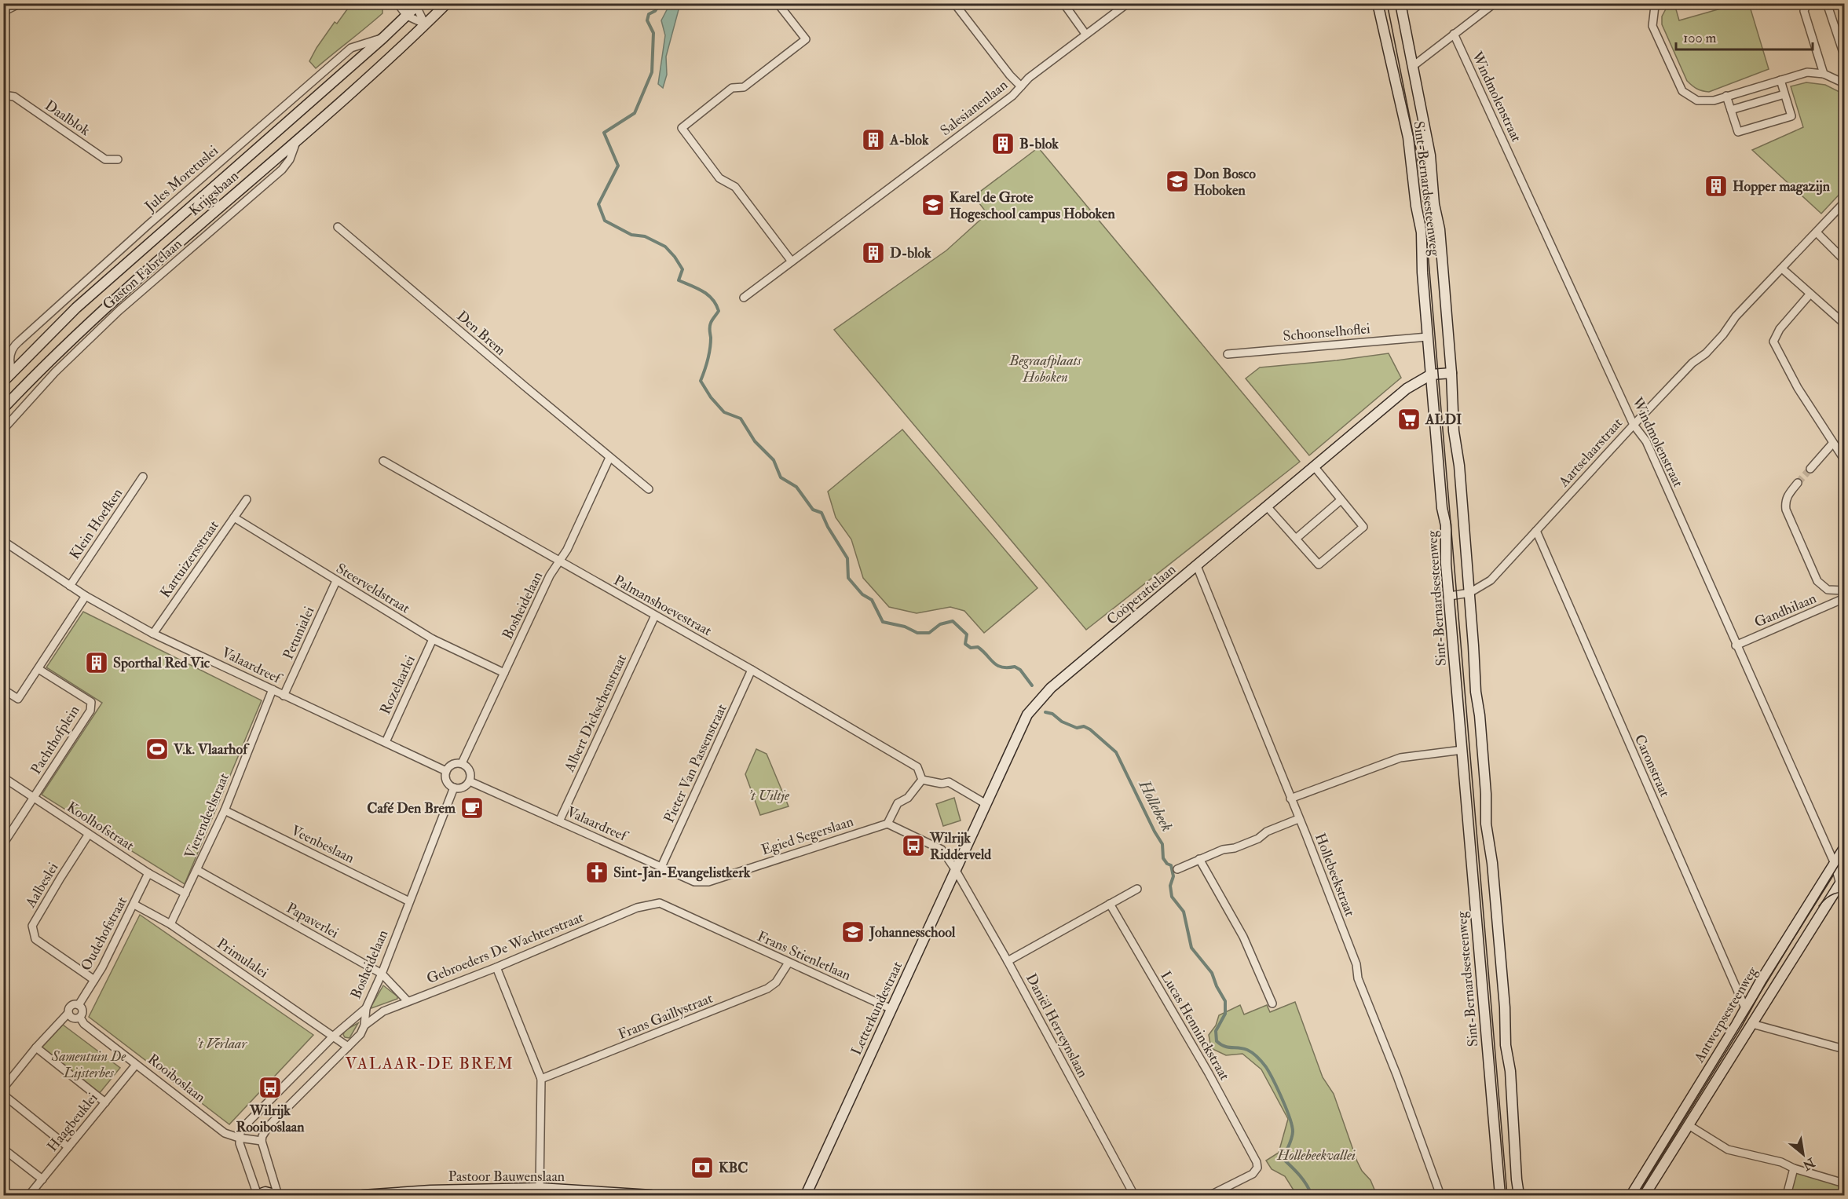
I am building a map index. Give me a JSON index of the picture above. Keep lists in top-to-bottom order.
{
  "streets": {
    "main road": [
      "Sint-Bernardsesteenweg",
      "Krijgsbaan",
      "Coöperatielaan",
      "Letterkundestraat",
      "Antwerpsesteenweg",
      "Pastoor Bauwenslaan"
    ],
    "street": [
      "Windmolenstraat",
      "Salesianenlaan",
      "Daalblok",
      "Jules Moretuslei",
      "Gaston Fabrélaan",
      "Schoonselhoflei",
      "Den Brem",
      "Aartselaarstraat",
      "Klein Hoefken",
      "Kartuizersstraat",
      "Steerveldstraat",
      "Bosheidelaan",
      "Palmanshoevestraat",
      "Gandhilaan",
      "Petunialei",
      "Valaardreef",
      "Rozelaarlei",
      "Albert Dickschenstraat",
      "Pachthofplein",
      "Pieter Van Passenstraat",
      "Caronstraat",
      "Vierendeelstraat",
      "Koolhofstraat",
      "Egied Segerslaan",
      "Veenbeslaan",
      "Hollebeekstraat",
      "Aalbeslei",
      "Papaverlei",
      "Oudehofstraat",
      "Gebroeders De Wachterstraat",
      "Frans Stienletlaan",
      "Primulalei",
      "Frans Gaillystraat",
      "Daniël Herreynslaan",
      "Lucas Henninckstraat",
      "Rooiboslaan",
      "Haagbeuklei"
    ]
  },
  "crossings": [
    ["Windmolenstraat", "Aartselaarstraat"],
    ["Windmolenstraat", "Gandhilaan"],
    ["Windmolenstraat", "Antwerpsesteenweg"],
    ["Jules Moretuslei", "Krijgsbaan"],
    ["Sint-Bernardsesteenweg", "Schoonselhoflei"],
    ["Sint-Bernardsesteenweg", "Aartselaarstraat"],
    ["Sint-Bernardsesteenweg", "Coöperatielaan"],
    ["Krijgsbaan", "Gaston Fabrélaan"],
    ["Aartselaarstraat", "Caronstraat"],
    ["Klein Hoefken", "Valaardreef"],
    ["Kartuizersstraat", "Steerveldstraat"],
    ["Kartuizersstraat", "Valaardreef"],
    ["Steerveldstraat", "Bosheidelaan"],
    ["Steerveldstraat", "Petunialei"],
    ["Steerveldstraat", "Rozelaarlei"],
    ["Coöperatielaan", "Hollebeekstraat"],
    ["Coöperatielaan", "Letterkundestraat"],
    ["Bosheidelaan", "Palmanshoevestraat"],
    ["Bosheidelaan", "Valaardreef"],
    ["Bosheidelaan", "Veenbeslaan"],
    ["Bosheidelaan", "Papaverlei"],
    ["Bosheidelaan", "Primulalei"],
    ["Bosheidelaan", "Rooiboslaan"],
    ["Palmanshoevestraat", "Albert Dickschenstraat"],
    ["Palmanshoevestraat", "Pieter Van Passenstraat"],
    ["Petunialei", "Valaardreef"],
    ["Valaardreef", "Rozelaarlei"],
    ["Valaardreef", "Albert Dickschenstraat"],
    ["Valaardreef", "Pieter Van Passenstraat"],
    ["Valaardreef", "Vierendeelstraat"],
    ["Valaardreef", "Egied Segerslaan"],
    ["Pachthofplein", "Koolhofstraat"],
    ["Caronstraat", "Antwerpsesteenweg"],
    ["Vierendeelstraat", "Koolhofstraat"],
    ["Vierendeelstraat", "Veenbeslaan"],
    ["Vierendeelstraat", "Papaverlei"],
    ["Vierendeelstraat", "Primulalei"],
    ["Koolhofstraat", "Aalbeslei"],
    ["Koolhofstraat", "Oudehofstraat"],
    ["Egied Segerslaan", "Daniël Herreynslaan"],
    ["Aalbeslei", "Oudehofstraat"],
    ["Papaverlei", "Gebroeders De Wachterstraat"],
    ["Oudehofstraat", "Primulalei"],
    ["Oudehofstraat", "Rooiboslaan"],
    ["Gebroeders De Wachterstraat", "Frans Stienletlaan"],
    ["Gebroeders De Wachterstraat", "Primulalei"],
    ["Gebroeders De Wachterstraat", "Rooiboslaan"],
    ["Frans Stienletlaan", "Letterkundestraat"],
    ["Frans Stienletlaan", "Frans Gaillystraat"],
    ["Letterkundestraat", "Daniël Herreynslaan"],
    ["Rooiboslaan", "Haagbeuklei"]
  ],
  "districts": ["VALAAR-DE BREM"],
  "water": ["Hollebeek"],
  "parks": [
    "Begraafplaats Hoboken",
    "'t Uiltje",
    "'t Verlaar",
    "Samentuin De Lijsterbes",
    "Hollebeekvallei"
  ],
  "places": {
    "building": [
      "A-blok",
      "B-blok",
      "Hopper magazijn",
      "D-blok",
      "Sporthal Red Vic"
    ],
    "school or university": ["Don Bosco Hoboken", "Karel de Grote Hogeschool campus Hoboken", "Johannesschool"],
    "supermarket": ["ALDI"],
    "sports": ["V.k. Vlaarhof"],
    "cafe": ["Café Den Brem"],
    "bus stop": ["Wilrijk Ridderveld", "Wilrijk Rooiboslaan"],
    "church": ["Sint-Jan-Evangelistkerk"],
    "bank": ["KBC"]
  },
  "scale_bar": "100 m",
  "north": "bottom right"
}
